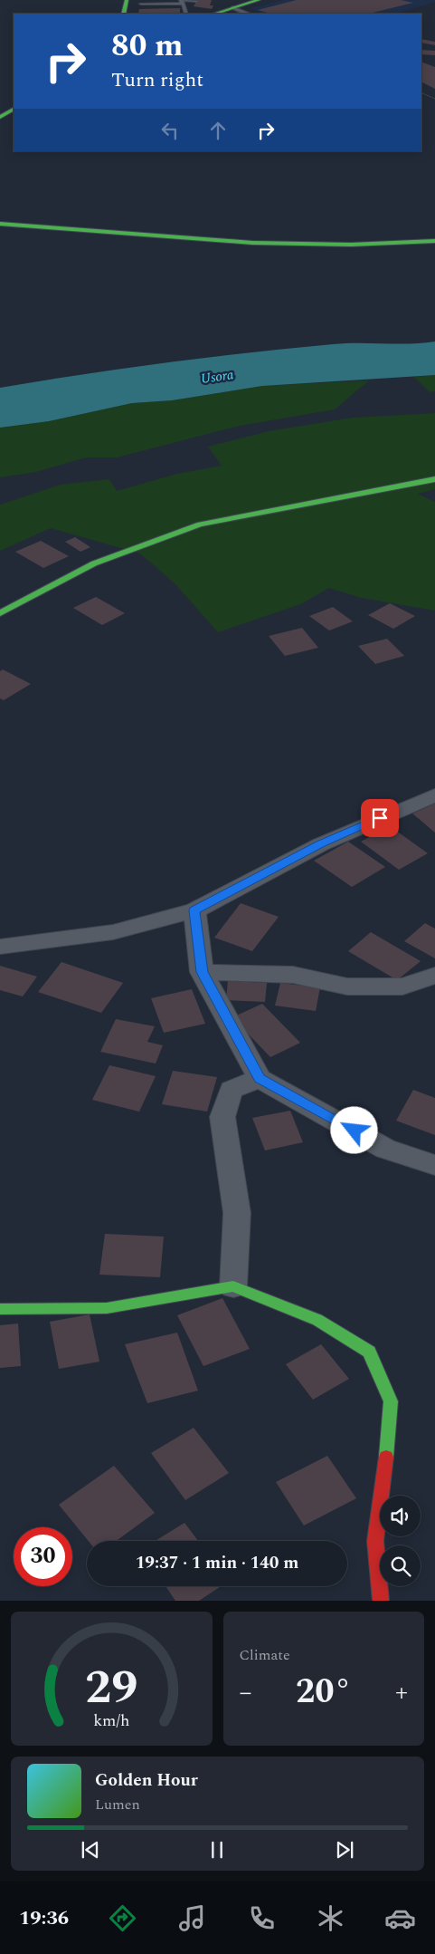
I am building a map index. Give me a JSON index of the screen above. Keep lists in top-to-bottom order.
{
  "water": ["Usora"],
  "page": {
    "turn": ["80 m", "Turn right"],
    "limit": "30",
    "trip": "19:37 · 1 min · 140 m",
    "tile": "Climate",
    "heat": ["−", "20°", "+"],
    "song": ["Golden Hour", "Lumen"],
    "tabs": "19:36",
    "gauge": ["29", "km/h"]
  }
}
